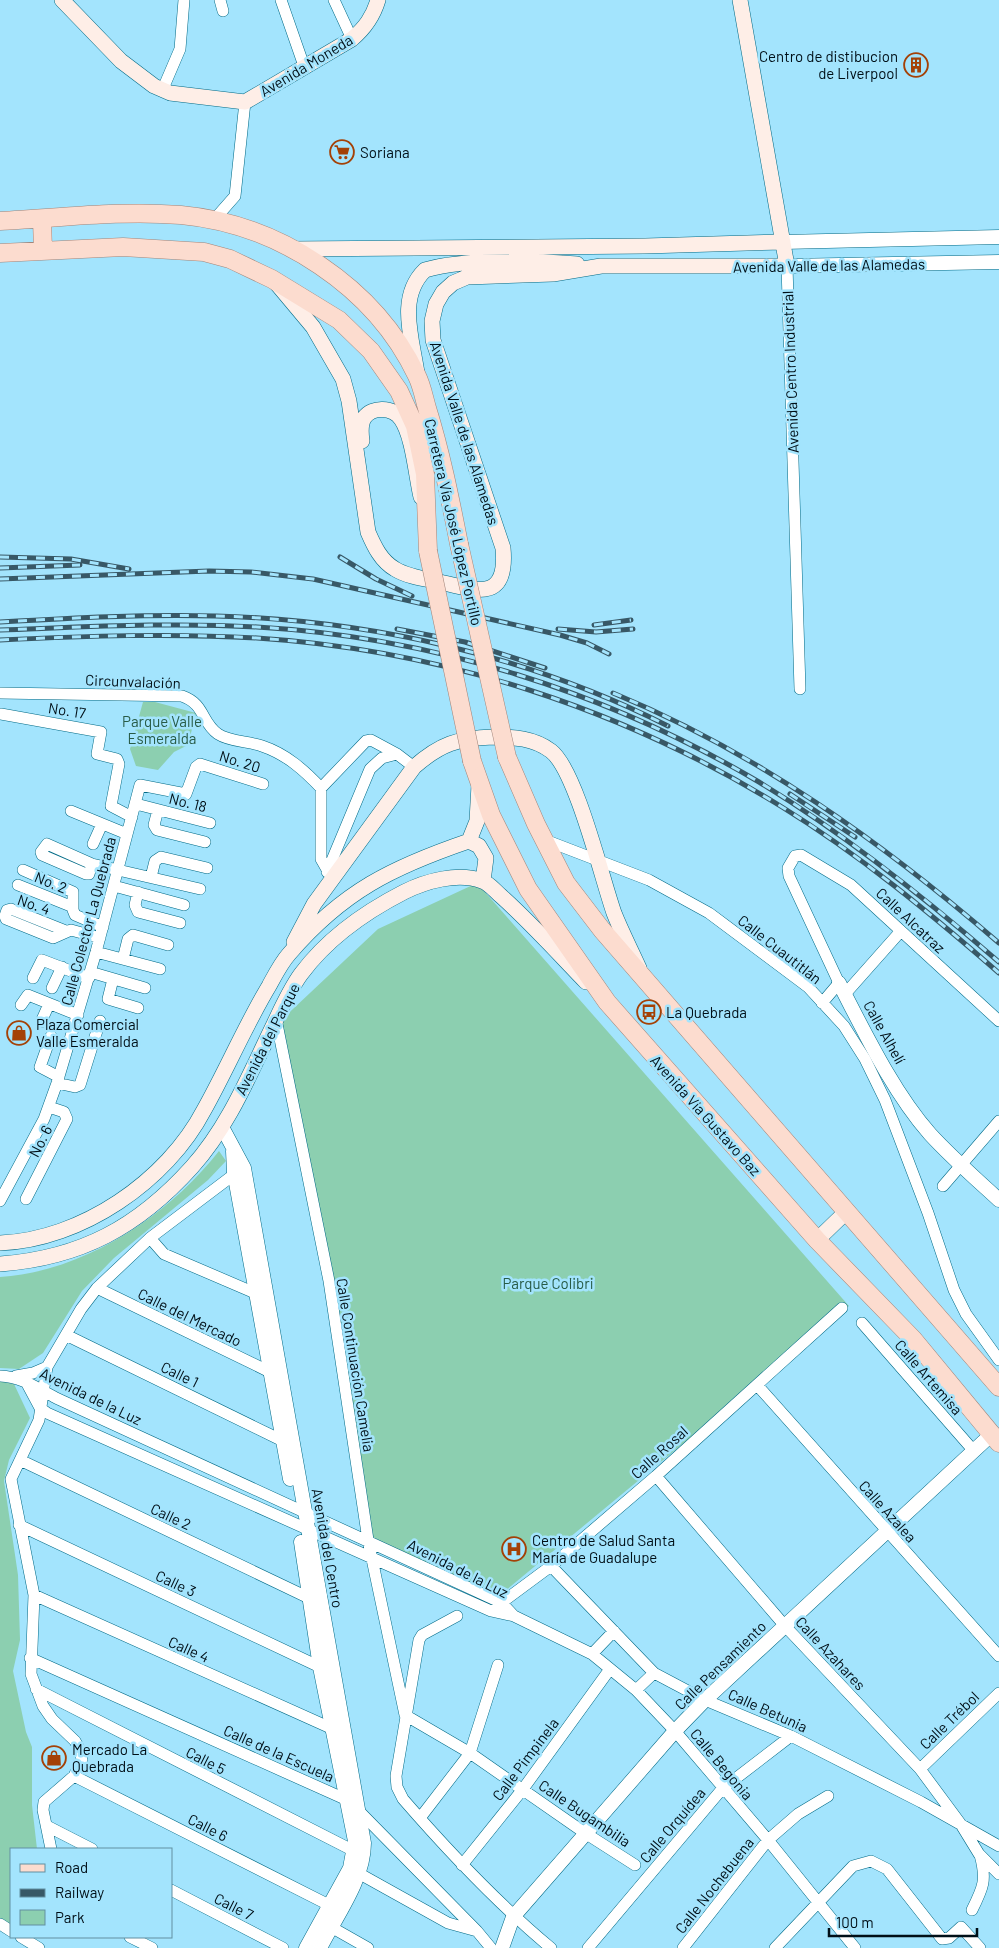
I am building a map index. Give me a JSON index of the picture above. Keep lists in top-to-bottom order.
{
  "streets": {
    "main road": [
      "Avenida Moneda",
      "Avenida Valle de las Alamedas",
      "Avenida Centro Industrial",
      "Carretera Vía José López Portillo",
      "Avenida del Parque",
      "Avenida Vía Gustavo Baz"
    ],
    "street": [
      "Circunvalación",
      "No. 17",
      "No. 20",
      "No. 18",
      "No. 2",
      "Calle Alcatraz",
      "Calle Colector La Quebrada",
      "Calle Cuautitlán",
      "Calle Alhelí",
      "No. 6",
      "Calle del Mercado",
      "Calle Continuación Camelia",
      "Calle 1",
      "Calle Artemisa",
      "Avenida de la Luz",
      "Calle Rosal",
      "Calle Azalea",
      "Calle 2",
      "Avenida del Centro",
      "Calle 3",
      "Calle 4",
      "Calle Azahares",
      "Calle Pensamiento",
      "Calle Betunia",
      "Calle Trébol",
      "Calle de la Escuela",
      "Calle Pimpinela",
      "Calle 5",
      "Calle Begonia",
      "Calle Bugambilia",
      "Calle Orquídea",
      "Calle 6",
      "Calle Nochebuena",
      "Calle 7"
    ]
  },
  "crossings": [
    ["Avenida Valle de las Alamedas", "Avenida Centro Industrial"],
    ["Avenida Valle de las Alamedas", "Carretera Vía José López Portillo"],
    ["Carretera Vía José López Portillo", "Calle Cuautitlán"],
    ["Carretera Vía José López Portillo", "Avenida Vía Gustavo Baz"],
    ["No. 17", "Calle Colector La Quebrada"],
    ["No. 20", "Calle Colector La Quebrada"],
    ["No. 18", "Calle Colector La Quebrada"],
    ["No. 2", "Calle Colector La Quebrada"],
    ["Calle Alcatraz", "Calle Alhelí"],
    ["Calle Colector La Quebrada", "No. 6"],
    ["Avenida del Parque", "Calle Continuación Camelia"],
    ["Avenida del Parque", "Avenida del Centro"],
    ["Avenida Vía Gustavo Baz", "Calle Pensamiento"],
    ["Calle del Mercado", "Avenida del Centro"],
    ["Calle Continuación Camelia", "Avenida de la Luz"],
    ["Calle Continuación Camelia", "Calle Pensamiento"],
    ["Calle Continuación Camelia", "Calle Pimpinela"],
    ["Calle Continuación Camelia", "Calle Bugambilia"],
    ["Calle 1", "Avenida del Centro"],
    ["Calle Artemisa", "Calle Pensamiento"],
    ["Avenida de la Luz", "Calle Rosal"],
    ["Avenida de la Luz", "Avenida del Centro"],
    ["Avenida de la Luz", "Calle Begonia"],
    ["Calle Rosal", "Calle Azalea"],
    ["Calle Rosal", "Calle Azahares"],
    ["Calle Rosal", "Calle Betunia"],
    ["Calle Azalea", "Calle Pensamiento"],
    ["Calle 2", "Avenida del Centro"],
    ["Avenida del Centro", "Calle 3"],
    ["Avenida del Centro", "Calle 4"],
    ["Avenida del Centro", "Calle de la Escuela"],
    ["Avenida del Centro", "Calle 5"],
    ["Avenida del Centro", "Calle 6"],
    ["Calle Azahares", "Calle Pensamiento"],
    ["Calle Azahares", "Calle Betunia"],
    ["Calle Azahares", "Calle Trébol"],
    ["Calle Pensamiento", "Calle Betunia"],
    ["Calle Pensamiento", "Calle Begonia"],
    ["Calle Pensamiento", "Calle Bugambilia"],
    ["Calle Betunia", "Calle Orquídea"],
    ["Calle Pimpinela", "Calle Begonia"],
    ["Calle Pimpinela", "Calle Bugambilia"],
    ["Calle Begonia", "Calle Orquídea"],
    ["Calle Begonia", "Calle Nochebuena"]
  ],
  "parks": ["Parque Valle Esmeralda", "Parque Colibri"],
  "places": {
    "building": ["Centro de distibucion de Liverpool"],
    "supermarket": ["Soriana"],
    "bus stop": ["La Quebrada"],
    "shop": ["Plaza Comercial Valle Esmeralda", "Mercado La Quebrada"],
    "hospital": ["Centro de Salud Santa María de Guadalupe"]
  },
  "legend": ["Road", "Railway", "Park"],
  "scale_bar": "100 m"
}
